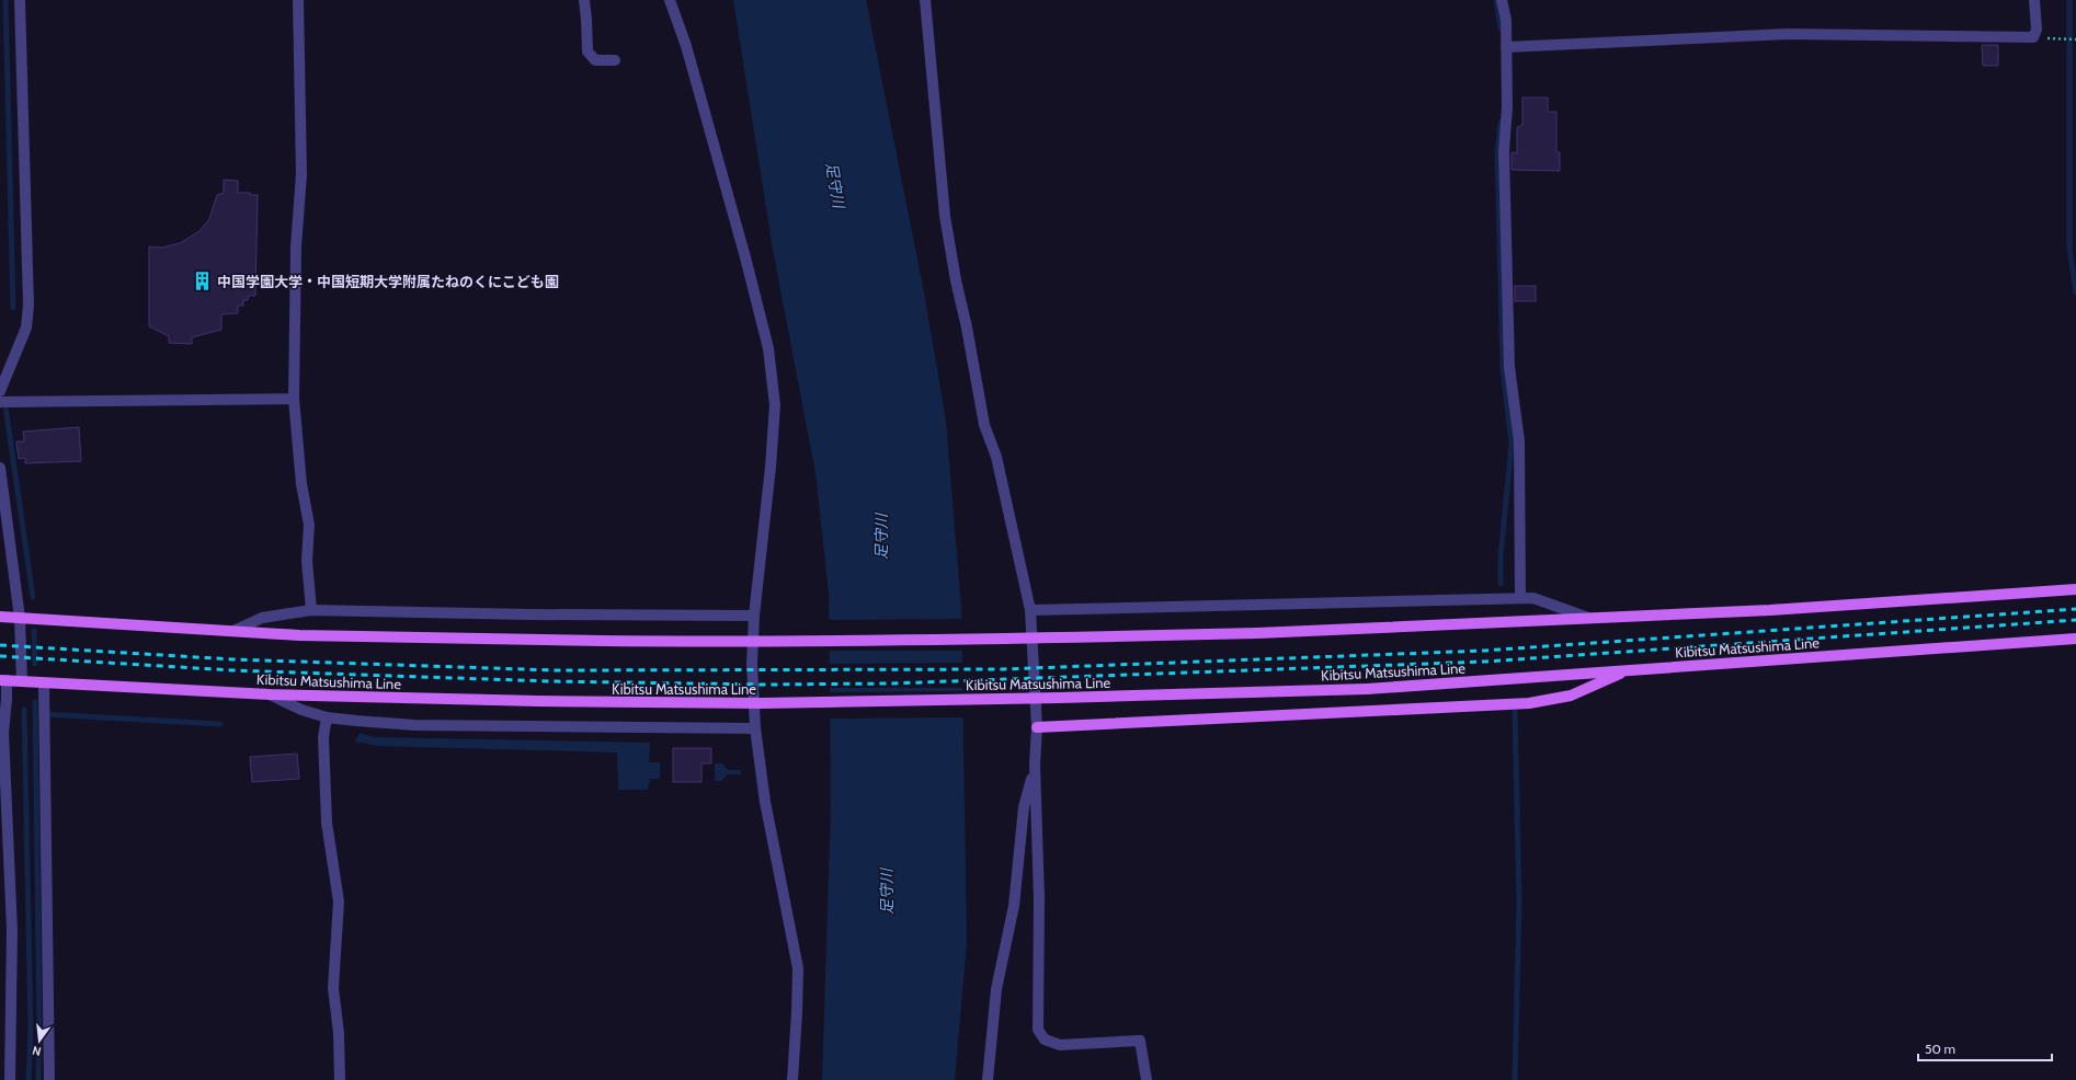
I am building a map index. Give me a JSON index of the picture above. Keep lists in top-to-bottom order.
{
  "streets": {
    "main road": ["Kibitsu Matsushima Line"]
  },
  "water": ["足守川"],
  "places": {
    "building": ["中国学園大学・中国短期大学附属たねのくにこども園"]
  },
  "scale_bar": "50 m",
  "north": "bottom"
}
